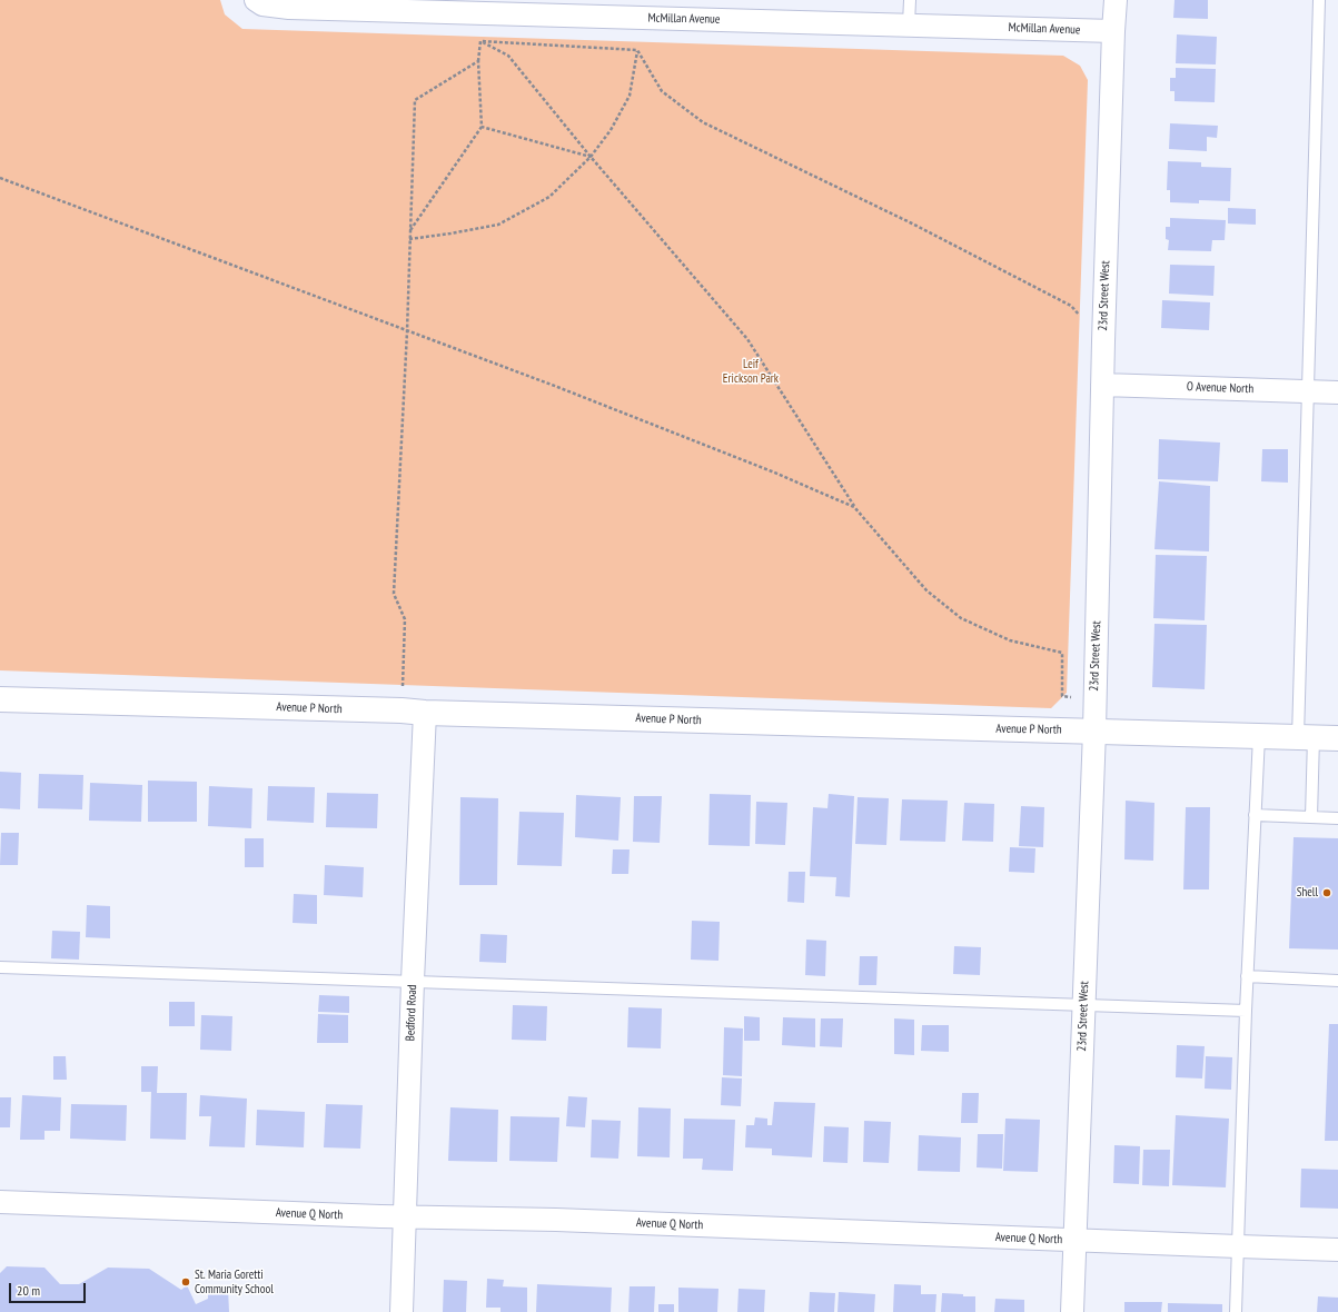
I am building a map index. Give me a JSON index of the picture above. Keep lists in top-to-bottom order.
{
  "streets": {
    "main road": ["Avenue P North"],
    "street": [
      "McMillan Avenue",
      "23rd Street West",
      "O Avenue North",
      "Bedford Road",
      "Avenue Q North"
    ]
  },
  "crossings": [
    ["McMillan Avenue", "23rd Street West"],
    ["23rd Street West", "O Avenue North"],
    ["23rd Street West", "Avenue P North"],
    ["23rd Street West", "Avenue Q North"],
    ["Avenue P North", "Bedford Road"],
    ["Bedford Road", "Avenue Q North"]
  ],
  "parks": ["Leif Erickson Park"],
  "places": ["Shell", "St. Maria Goretti Community School"],
  "scale_bar": "20 m"
}
